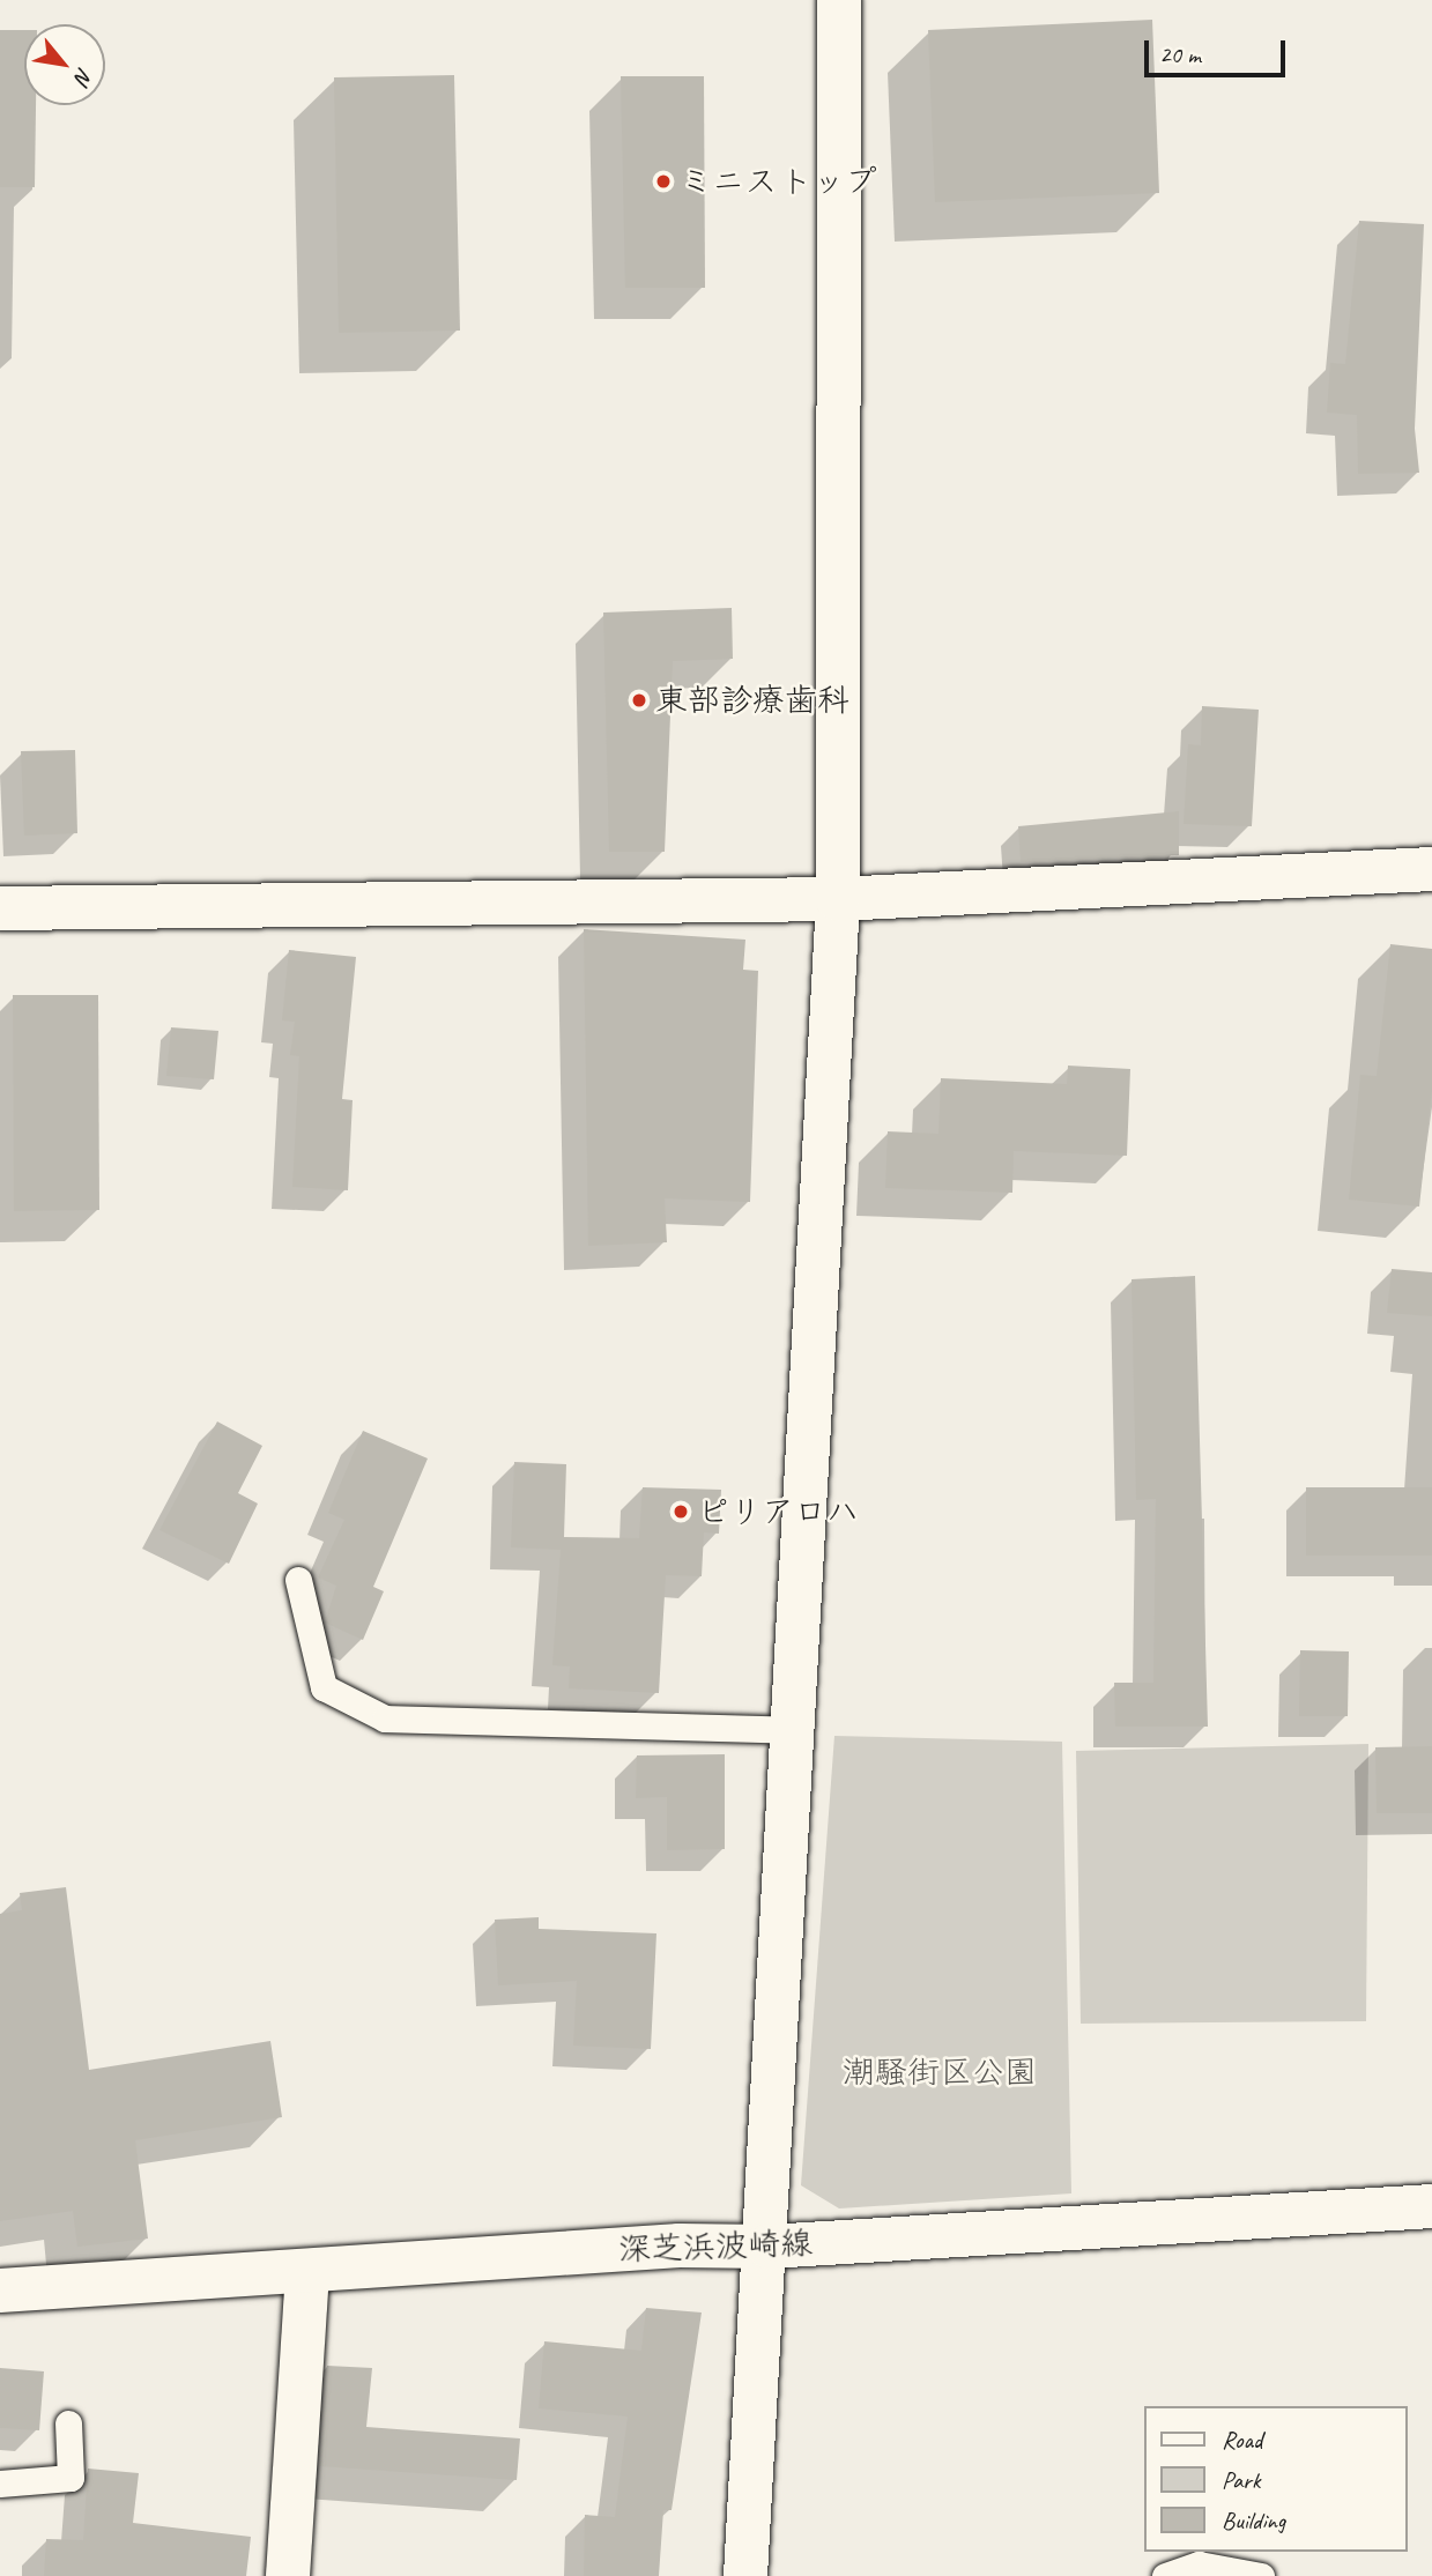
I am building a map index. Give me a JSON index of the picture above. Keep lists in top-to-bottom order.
{
  "streets": {
    "street": ["深芝浜波崎線"]
  },
  "parks": ["潮騒街区公園"],
  "places": ["ミニストップ", "東部診療歯科", "ピリアロハ"],
  "legend": ["Road", "Park", "Building"],
  "scale_bar": "20 m",
  "north": "bottom right"
}
